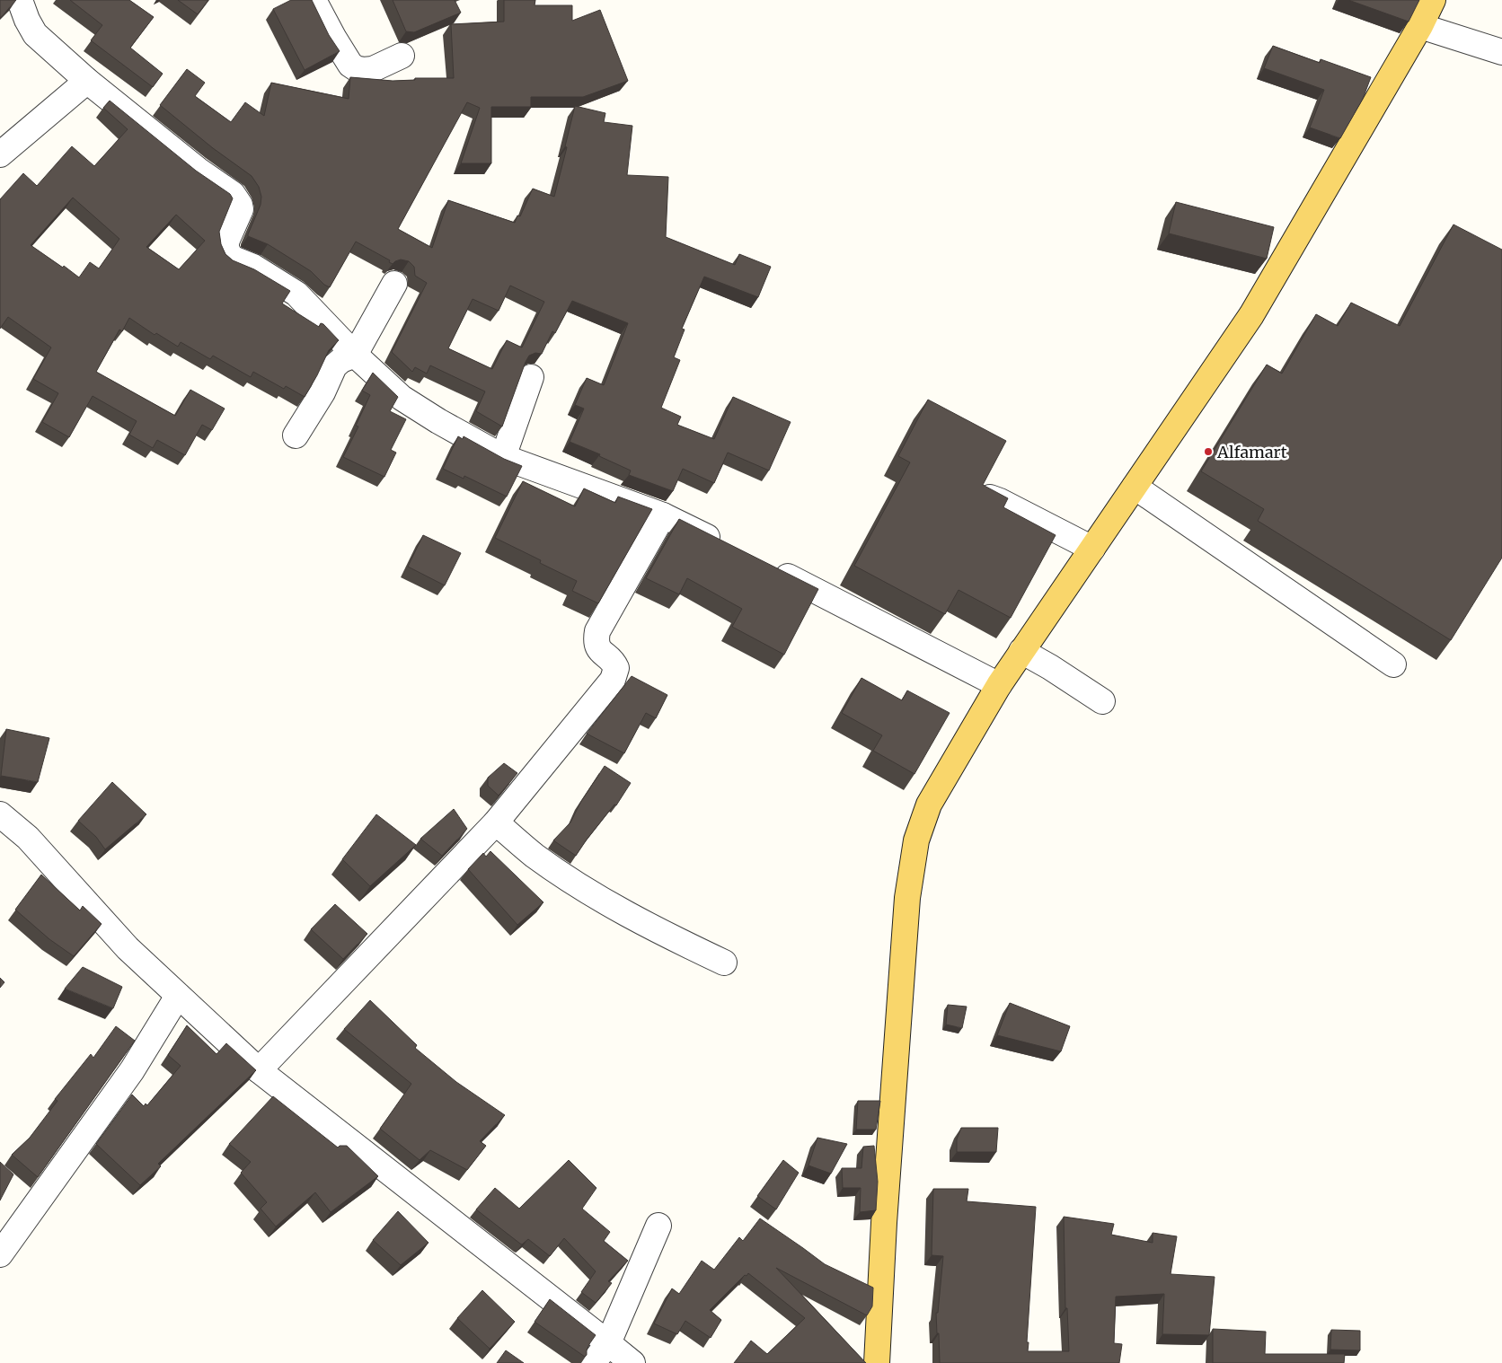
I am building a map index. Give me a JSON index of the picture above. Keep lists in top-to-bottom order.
{
  "places": ["Alfamart"]
}
